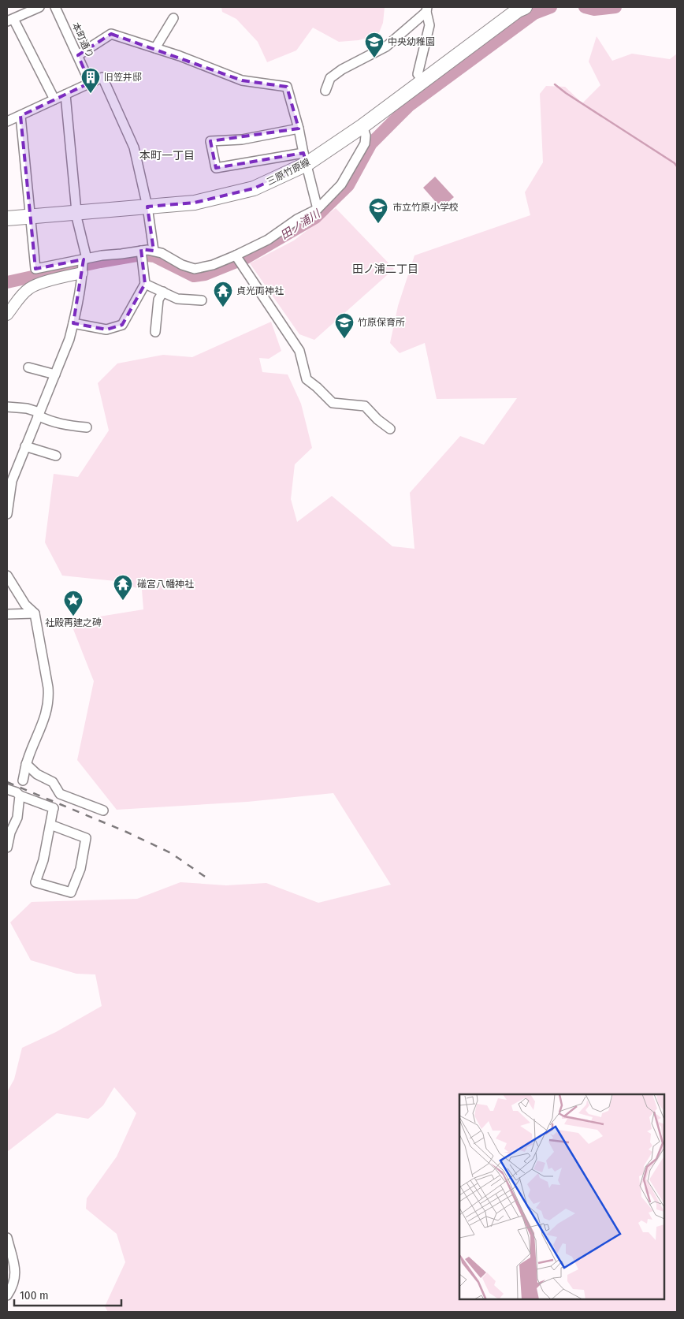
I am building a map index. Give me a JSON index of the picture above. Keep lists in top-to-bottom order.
{
  "streets": {
    "main road": ["三原竹原線"],
    "street": ["本町通り"]
  },
  "districts": ["本町一丁目", "田ノ浦二丁目"],
  "water": ["田ノ浦川"],
  "places": {
    "school or university": ["中央幼稚園", "市立竹原小学校", "竹原保育所"],
    "building": ["旧笠井邸"],
    "temple": ["貞光両神社", "礒宮八幡神社"],
    "place": ["社殿再建之碑"]
  },
  "scale_bar": "100 m"
}
